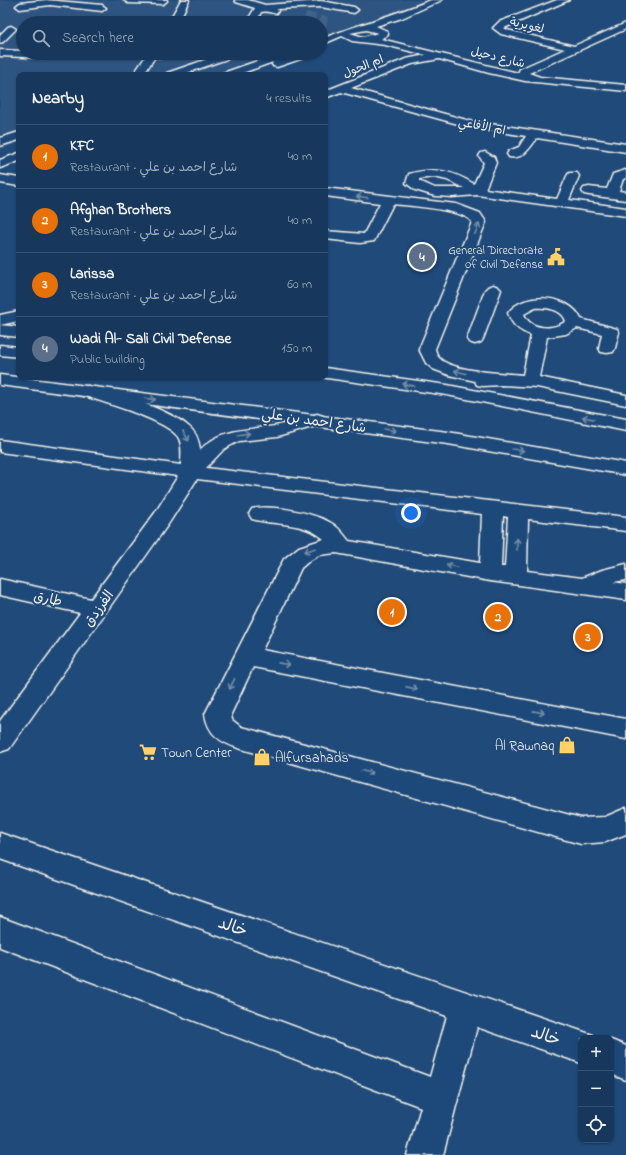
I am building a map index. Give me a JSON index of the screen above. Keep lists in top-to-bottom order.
{
  "streets": {
    "street": [
      "لغويرية",
      "شارع دحيل",
      "ام الحول",
      "ام الأفاعي",
      "شارع احمد بن علي",
      "طارق",
      "الفرزدق",
      "خالد"
    ]
  },
  "crossings": [
    ["شارع دحيل", "ام الحول"],
    ["ام الحول", "ام الأفاعي"],
    ["شارع احمد بن علي", "الفرزدق"],
    ["طارق", "الفرزدق"]
  ],
  "places": {
    "public building": ["General Directorate of Civil Defense"],
    "shop": ["Al Rawnaq", "Alfursahads"],
    "supermarket": ["Town Center"]
  },
  "page": {
    "search": "Search here",
    "heading": ["Nearby", "4 results"],
    "list": [
      {
        "mark": "1",
        "name": "KFC",
        "note": "Restaurant · شارع احمد بن علي",
        "value": "40 m"
      },
      {
        "mark": "2",
        "name": "Afghan Brothers",
        "note": "Restaurant · شارع احمد بن علي",
        "value": "40 m"
      },
      {
        "mark": "3",
        "name": "Larissa",
        "note": "Restaurant · شارع احمد بن علي",
        "value": "60 m"
      },
      {
        "mark": "4",
        "name": "Wadi Al- Sali Civil Defense",
        "note": "Public building",
        "value": "150 m"
      }
    ],
    "pins": [
      "4",
      "1",
      "2",
      "3"
    ],
    "map_buttons": ["+", "−"]
  }
}
